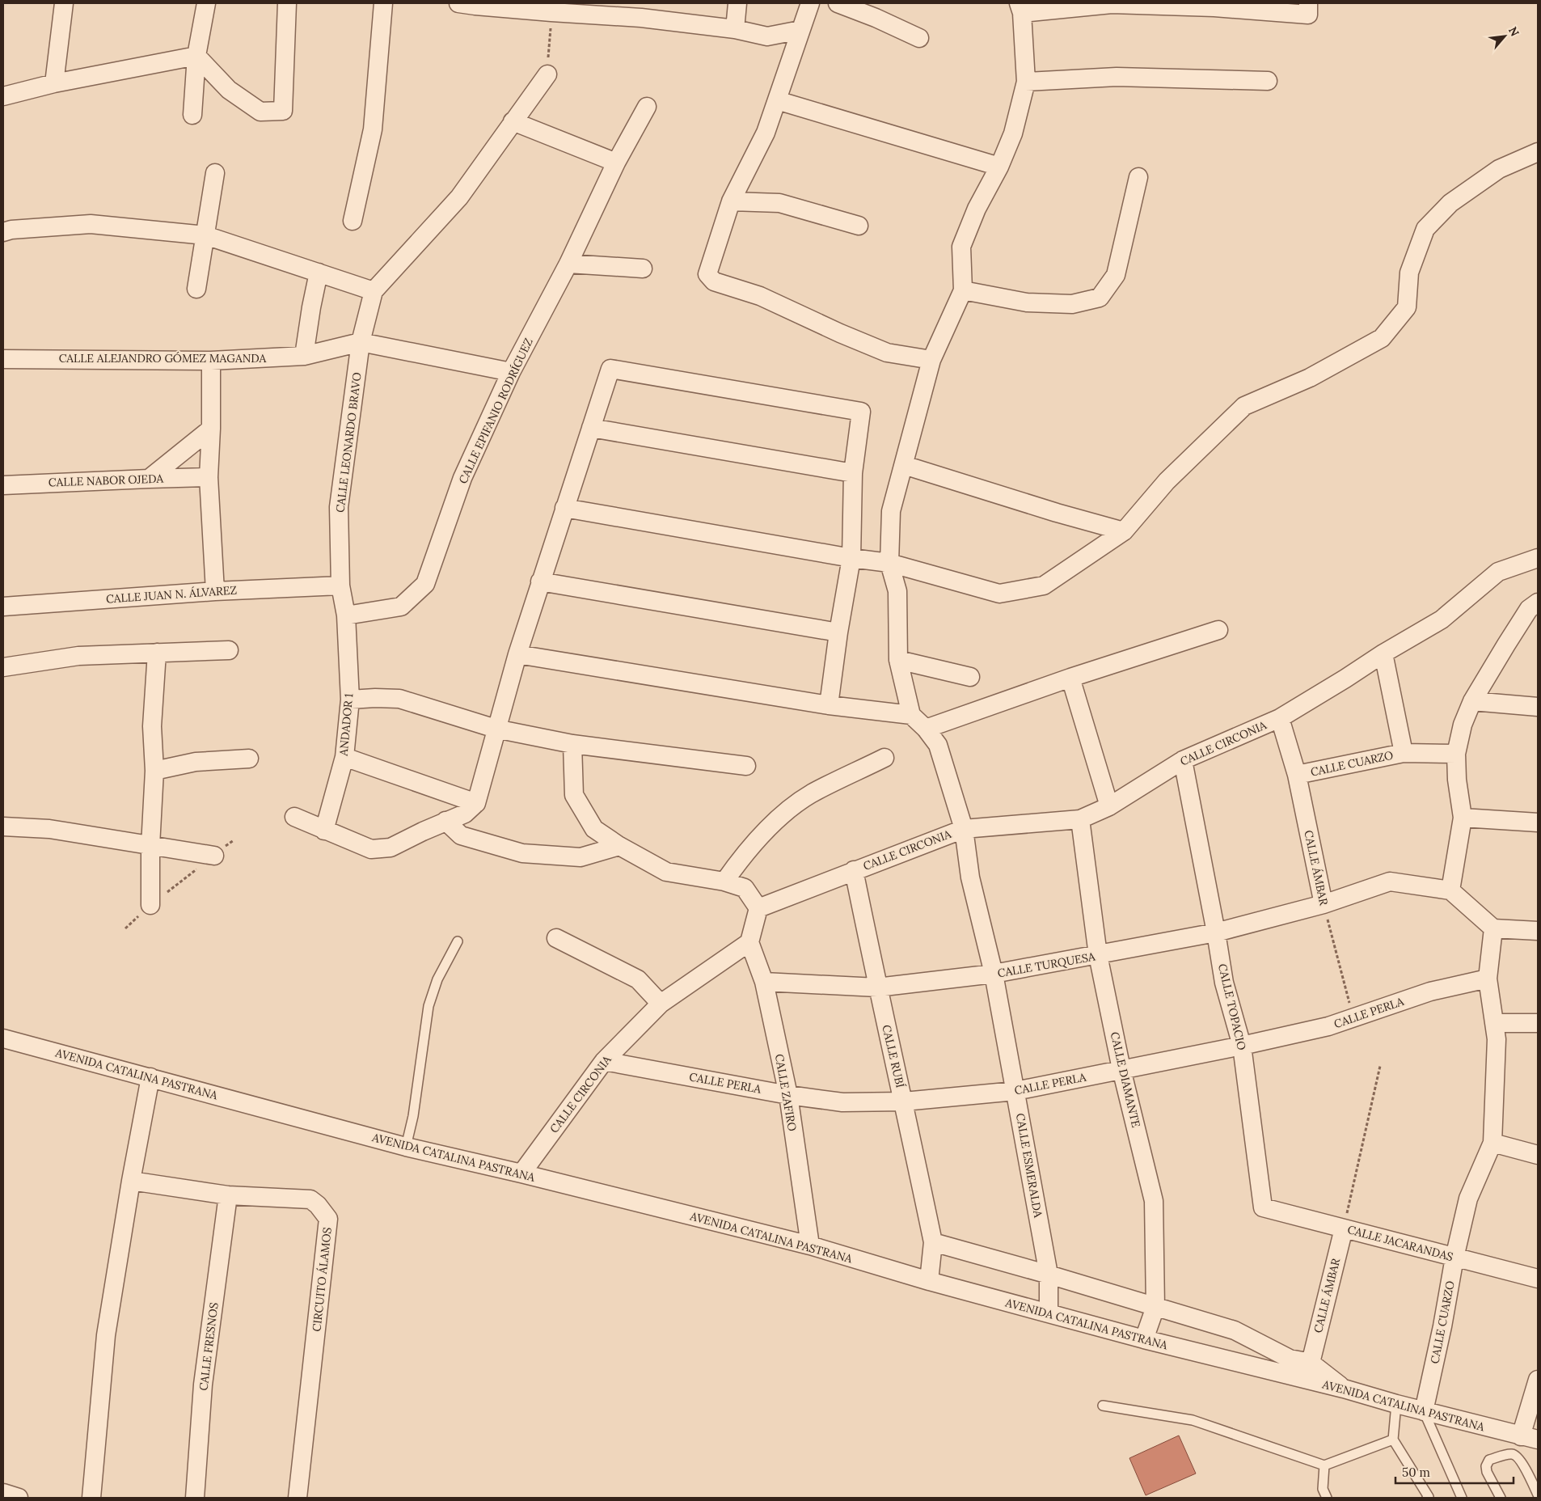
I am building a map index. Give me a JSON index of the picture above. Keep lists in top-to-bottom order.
{
  "streets": {
    "street": [
      "CALLE ALEJANDRO GÓMEZ MAGANDA",
      "CALLE EPIFANIO RODRÍGUEZ",
      "CALLE LEONARDO BRAVO",
      "CALLE NABOR OJEDA",
      "CALLE JUAN N. ÁLVAREZ",
      "ANDADOR 1",
      "CALLE CIRCONIA",
      "CALLE CUARZO",
      "CALLE ÁMBAR",
      "CALLE TURQUESA",
      "CALLE TOPACIO",
      "CALLE PERLA",
      "CALLE RUBÍ",
      "AVENIDA CATALINA PASTRANA",
      "CALLE DIAMANTE",
      "CALLE ZAFIRO",
      "CALLE ESMERALDA",
      "CALLE JACARANDAS",
      "CIRCUITO ÁLAMOS",
      "CALLE FRESNOS"
    ]
  },
  "crossings": [
    ["CALLE ALEJANDRO GÓMEZ MAGANDA", "CALLE EPIFANIO RODRÍGUEZ"],
    ["CALLE ALEJANDRO GÓMEZ MAGANDA", "CALLE LEONARDO BRAVO"],
    ["CALLE EPIFANIO RODRÍGUEZ", "CALLE LEONARDO BRAVO"],
    ["CALLE EPIFANIO RODRÍGUEZ", "ANDADOR 1"],
    ["CALLE LEONARDO BRAVO", "CALLE JUAN N. ÁLVAREZ"],
    ["CALLE LEONARDO BRAVO", "ANDADOR 1"],
    ["CALLE CIRCONIA", "CALLE CUARZO"],
    ["CALLE CIRCONIA", "CALLE ÁMBAR"],
    ["CALLE CIRCONIA", "CALLE TOPACIO"],
    ["CALLE CIRCONIA", "CALLE PERLA"],
    ["CALLE CIRCONIA", "CALLE RUBÍ"],
    ["CALLE CIRCONIA", "AVENIDA CATALINA PASTRANA"],
    ["CALLE CIRCONIA", "CALLE DIAMANTE"],
    ["CALLE CIRCONIA", "CALLE ZAFIRO"],
    ["CALLE CIRCONIA", "CALLE ESMERALDA"],
    ["CALLE CUARZO", "CALLE ÁMBAR"],
    ["CALLE CUARZO", "AVENIDA CATALINA PASTRANA"],
    ["CALLE CUARZO", "CALLE JACARANDAS"],
    ["CALLE ÁMBAR", "CALLE TURQUESA"],
    ["CALLE ÁMBAR", "CALLE PERLA"],
    ["CALLE ÁMBAR", "CALLE JACARANDAS"],
    ["CALLE TURQUESA", "CALLE TOPACIO"],
    ["CALLE TURQUESA", "CALLE RUBÍ"],
    ["CALLE TURQUESA", "CALLE DIAMANTE"],
    ["CALLE TURQUESA", "CALLE ZAFIRO"],
    ["CALLE TURQUESA", "CALLE ESMERALDA"],
    ["CALLE TOPACIO", "CALLE PERLA"],
    ["CALLE TOPACIO", "CALLE JACARANDAS"],
    ["CALLE PERLA", "CALLE RUBÍ"],
    ["CALLE PERLA", "CALLE DIAMANTE"],
    ["CALLE PERLA", "CALLE ZAFIRO"],
    ["CALLE PERLA", "CALLE ESMERALDA"],
    ["CALLE RUBÍ", "AVENIDA CATALINA PASTRANA"],
    ["AVENIDA CATALINA PASTRANA", "CALLE DIAMANTE"],
    ["AVENIDA CATALINA PASTRANA", "CALLE ZAFIRO"],
    ["AVENIDA CATALINA PASTRANA", "CALLE ESMERALDA"],
    ["CIRCUITO ÁLAMOS", "CALLE FRESNOS"]
  ],
  "scale_bar": "50 m",
  "north": "top right"
}
